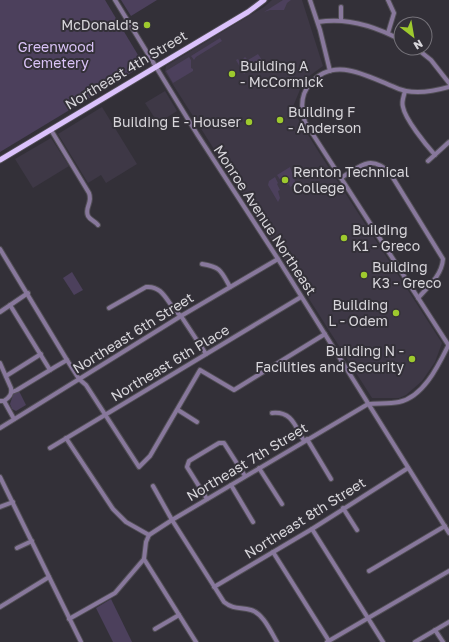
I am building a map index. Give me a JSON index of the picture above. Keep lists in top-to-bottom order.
{
  "streets": {
    "main road": ["Northeast 4th Street"],
    "street": [
      "Monroe Avenue Northeast",
      "Northeast 6th Street",
      "Northeast 6th Place",
      "Northeast 7th Street",
      "Northeast 8th Street"
    ]
  },
  "crossings": [
    ["Northeast 4th Street", "Monroe Avenue Northeast"],
    ["Monroe Avenue Northeast", "Northeast 6th Street"],
    ["Monroe Avenue Northeast", "Northeast 6th Place"],
    ["Monroe Avenue Northeast", "Northeast 7th Street"],
    ["Monroe Avenue Northeast", "Northeast 8th Street"]
  ],
  "parks": ["Greenwood Cemetery"],
  "places": [
    "McDonald's",
    "Building A - McCormick",
    "Building F - Anderson",
    "Building E - Houser",
    "Renton Technical College",
    "Building K1 - Greco",
    "Building K3 - Greco",
    "Building L - Odem",
    "Building N - Facilities and Security"
  ],
  "north": "bottom right"
}
